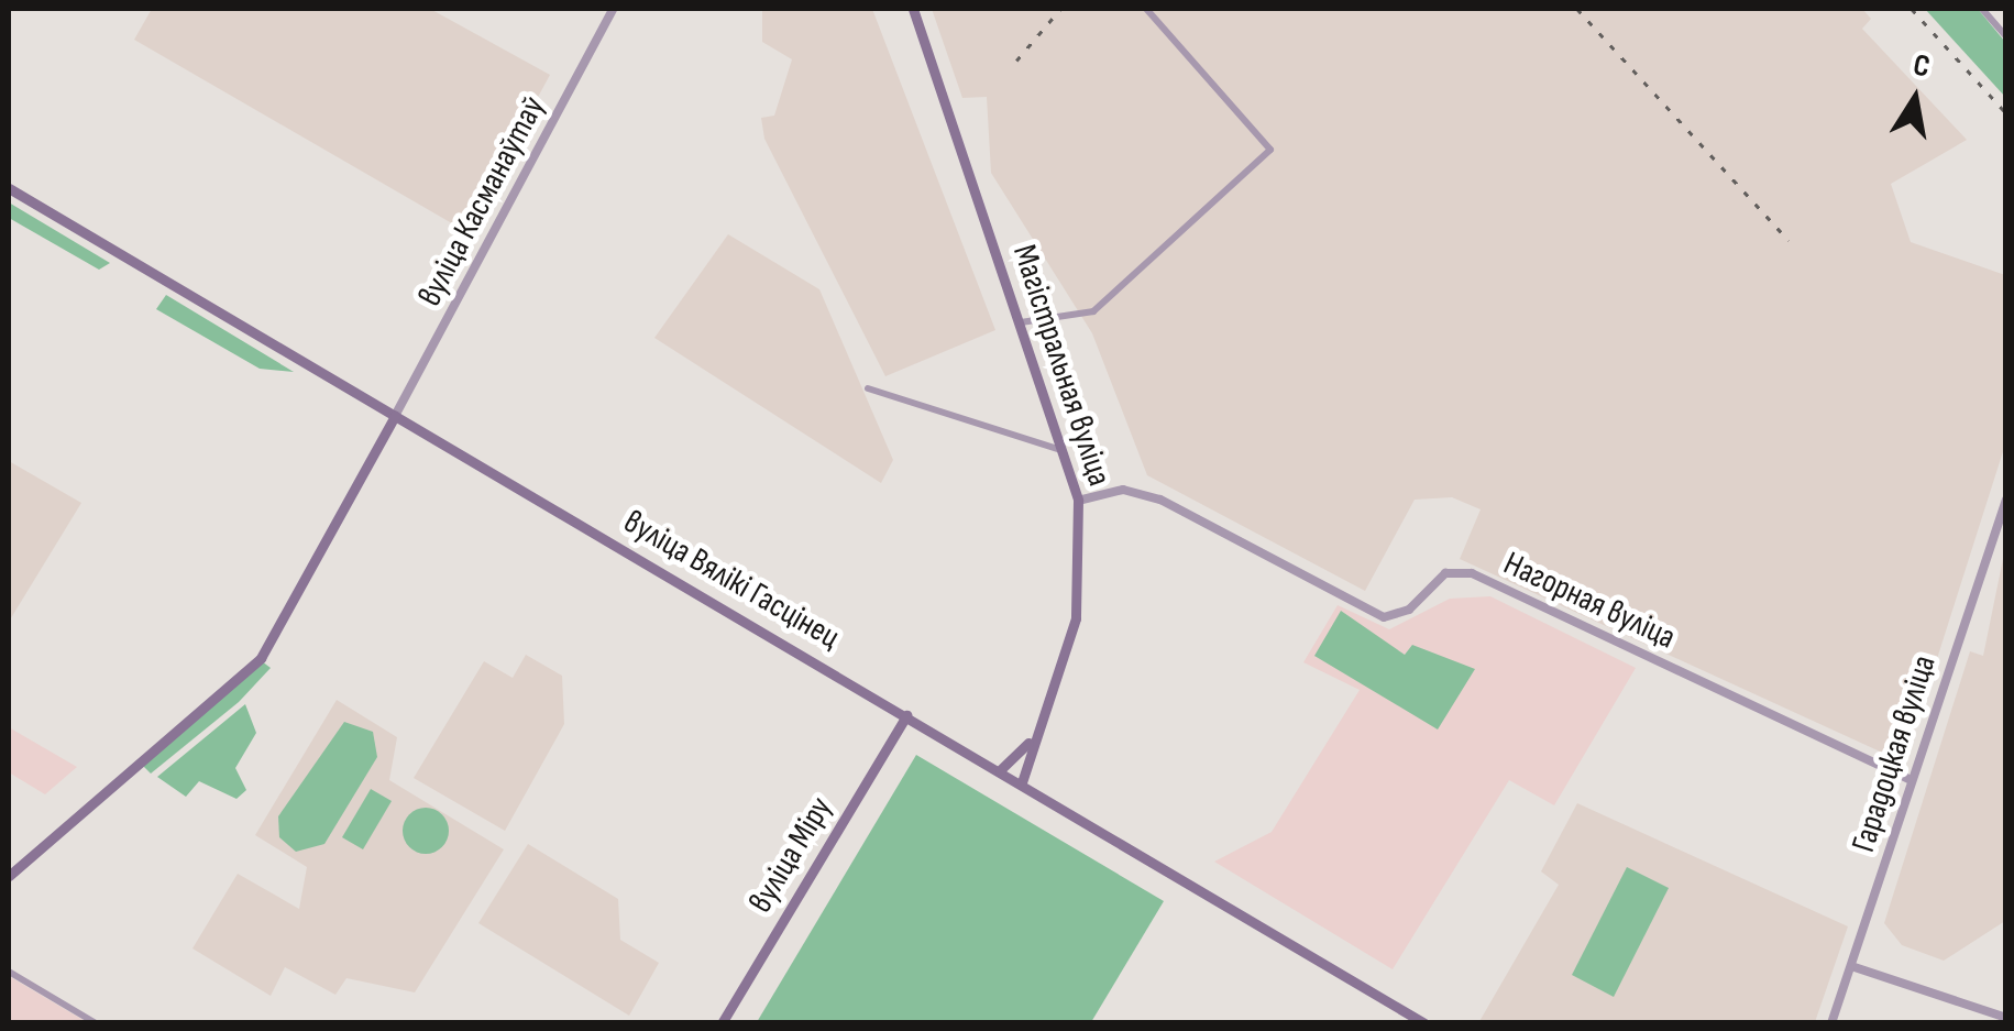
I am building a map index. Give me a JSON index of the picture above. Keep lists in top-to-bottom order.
{
  "streets": {
    "main road": ["Магістральная вуліца", "вуліца Вялікі Гасцінец", "вуліца Міру"],
    "street": ["вуліца Касманаўтаў", "Нагорная вуліца", "Гарадоцкая вуліца"]
  },
  "crossings": [
    ["вуліца Касманаўтаў", "вуліца Вялікі Гасцінец"],
    ["Магістральная вуліца", "Нагорная вуліца"],
    ["вуліца Вялікі Гасцінец", "вуліца Міру"],
    ["Нагорная вуліца", "Гарадоцкая вуліца"]
  ],
  "north": "top"
}
